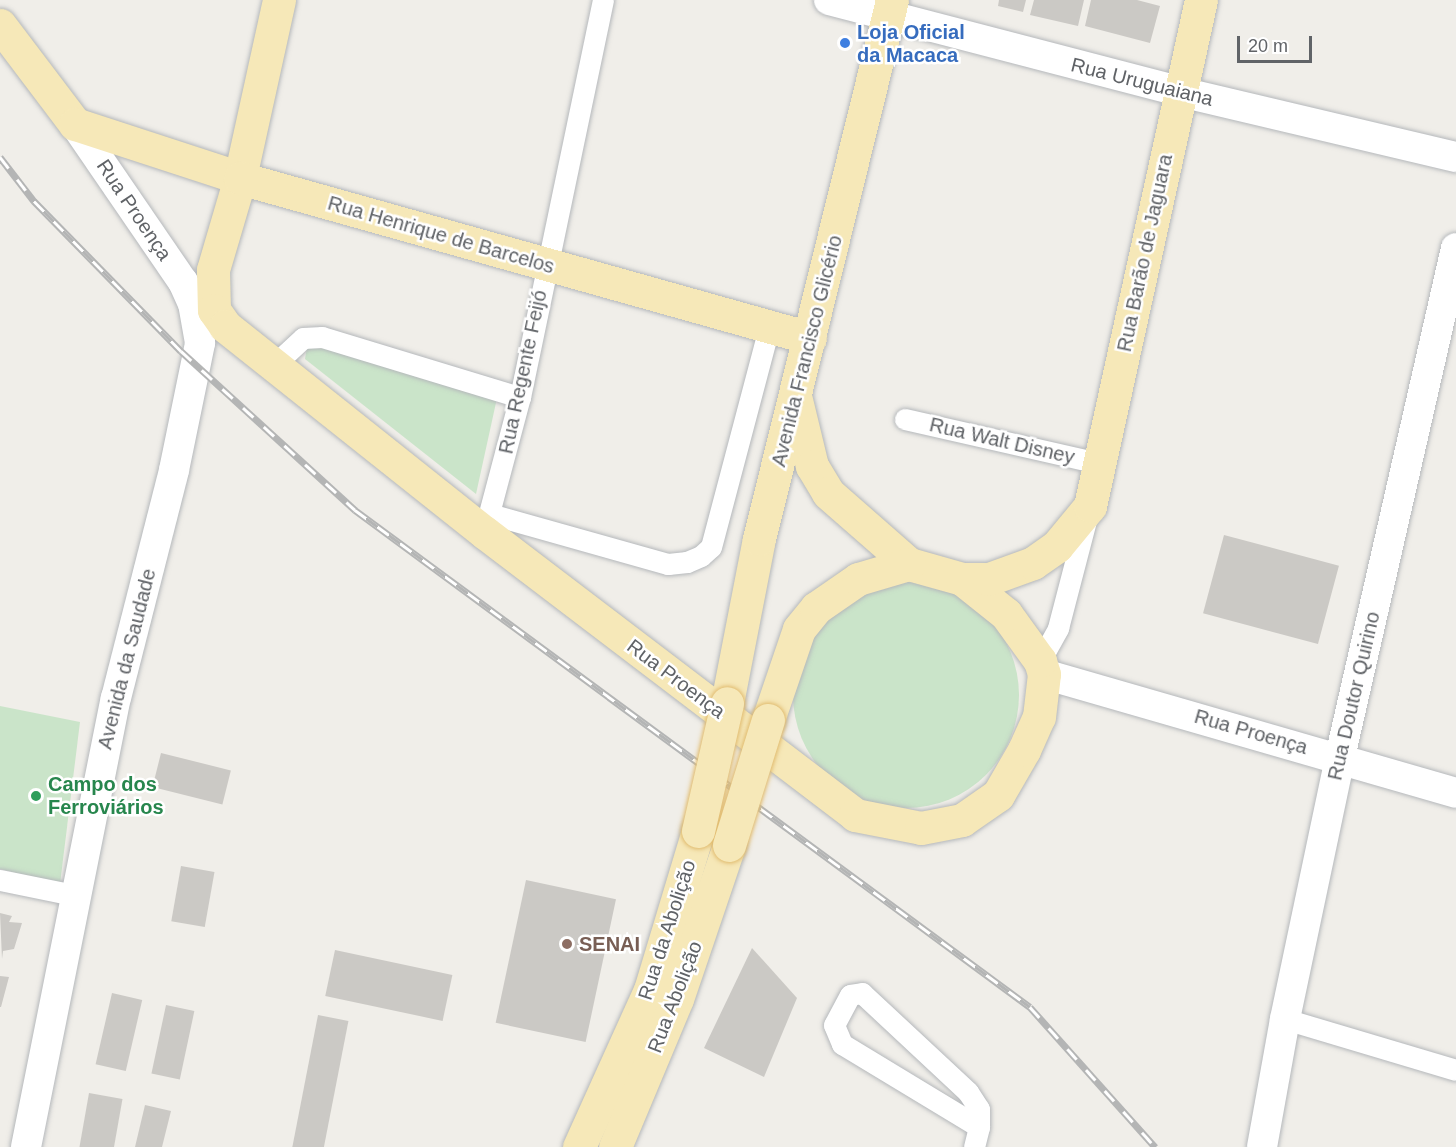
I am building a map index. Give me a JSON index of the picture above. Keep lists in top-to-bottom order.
{
  "streets": {
    "main road": [
      "Rua Uruguaiana",
      "Rua Proença",
      "Rua Henrique de Barcelos",
      "Rua Barão de Jaguara",
      "Avenida Francisco Glicério",
      "Avenida da Saudade",
      "Rua Doutor Quirino",
      "Rua da Abolição",
      "Rua Abolição"
    ],
    "street": ["Rua Regente Feijó", "Rua Walt Disney"]
  },
  "crossings": [
    ["Rua Uruguaiana", "Rua Barão de Jaguara"],
    ["Rua Uruguaiana", "Avenida Francisco Glicério"],
    ["Rua Proença", "Rua Henrique de Barcelos"],
    ["Rua Proença", "Rua Regente Feijó"],
    ["Rua Proença", "Avenida da Saudade"],
    ["Rua Proença", "Rua Doutor Quirino"],
    ["Rua Henrique de Barcelos", "Avenida Francisco Glicério"],
    ["Rua Henrique de Barcelos", "Rua Regente Feijó"],
    ["Rua Barão de Jaguara", "Rua Walt Disney"],
    ["Avenida Francisco Glicério", "Rua da Abolição"]
  ],
  "places": ["Loja Oficial da Macaca", "Campo dos Ferroviários", "SENAI"],
  "scale_bar": "20 m"
}
